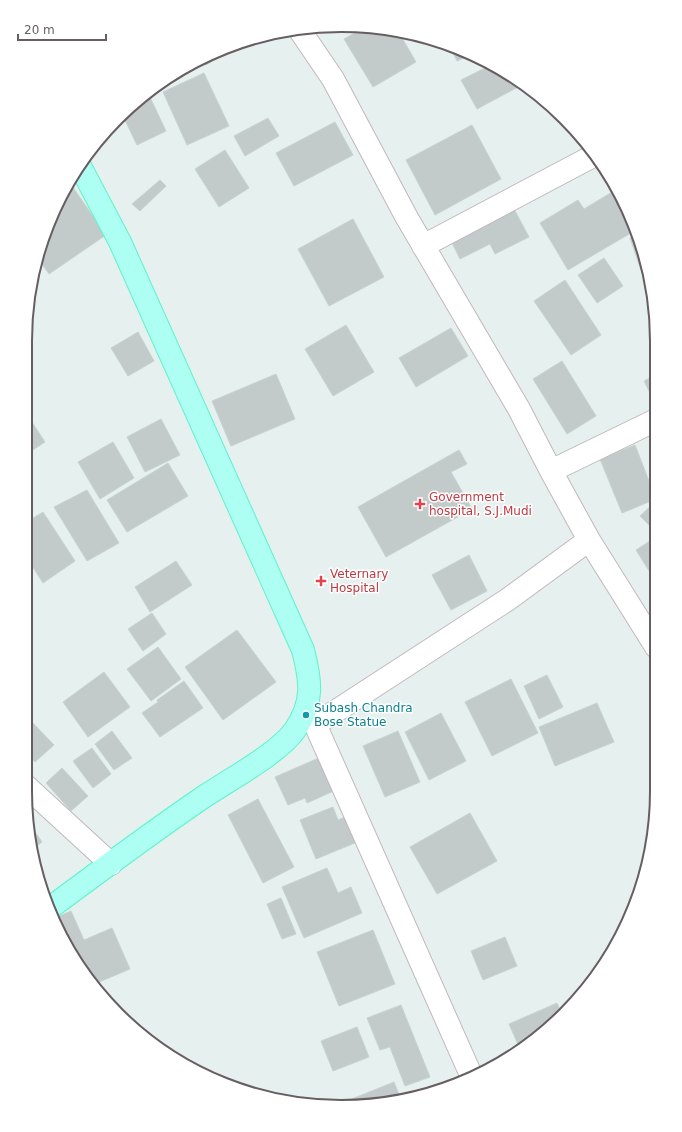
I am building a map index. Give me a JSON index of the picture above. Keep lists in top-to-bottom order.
{
  "places": {
    "health": ["Government hospital, S.J.Mudi", "Veternary Hospital"],
    "other": ["Subash Chandra Bose Statue"]
  },
  "scale_bar": "20 m"
}
